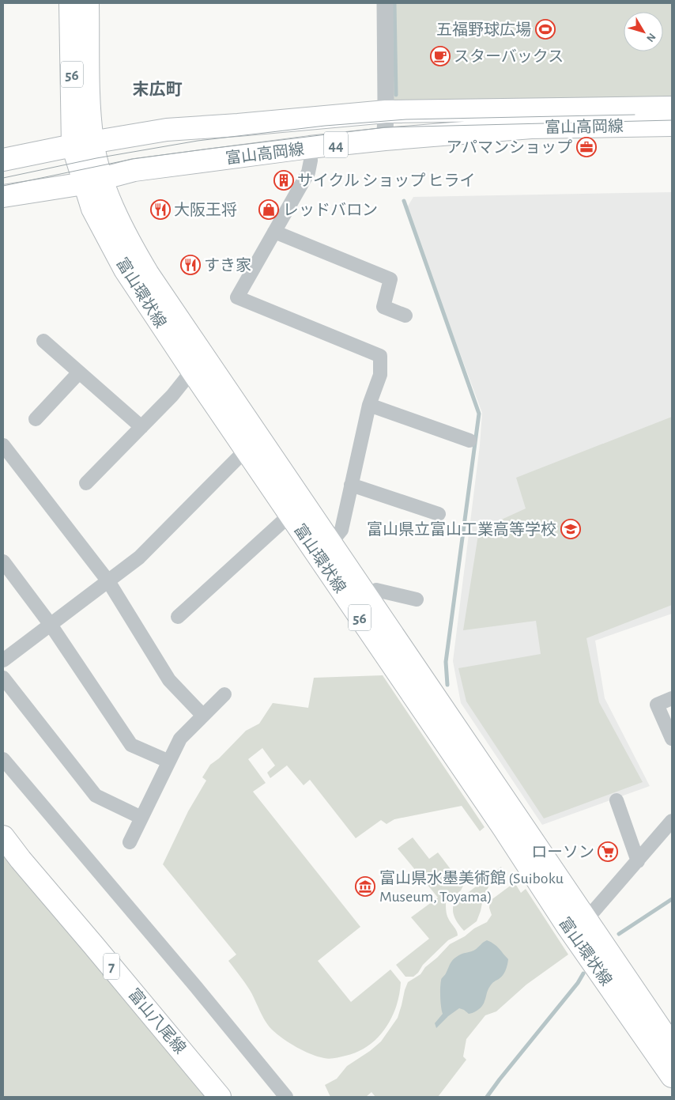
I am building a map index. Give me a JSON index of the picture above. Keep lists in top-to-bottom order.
{
  "streets": {
    "main road": [
      "56",
      "富山高岡線",
      "44",
      "富山環状線",
      "7",
      "富山八尾線"
    ]
  },
  "crossings": [
    ["富山高岡線", "富山環状線"]
  ],
  "districts": ["末広町"],
  "places": {
    "sports": ["五福野球広場"],
    "cafe": ["スターバックス"],
    "office": ["アパマンショップ"],
    "building": ["サイクル ショップ ヒライ"],
    "restaurant": ["大阪王将", "すき家"],
    "shop": ["レッドバロン"],
    "school or university": ["富山県立富山工業高等学校"],
    "supermarket": ["ローソン"],
    "museum": ["富山県水墨美術館 (Suiboku Museum, Toyama)"]
  },
  "north": "bottom right"
}
